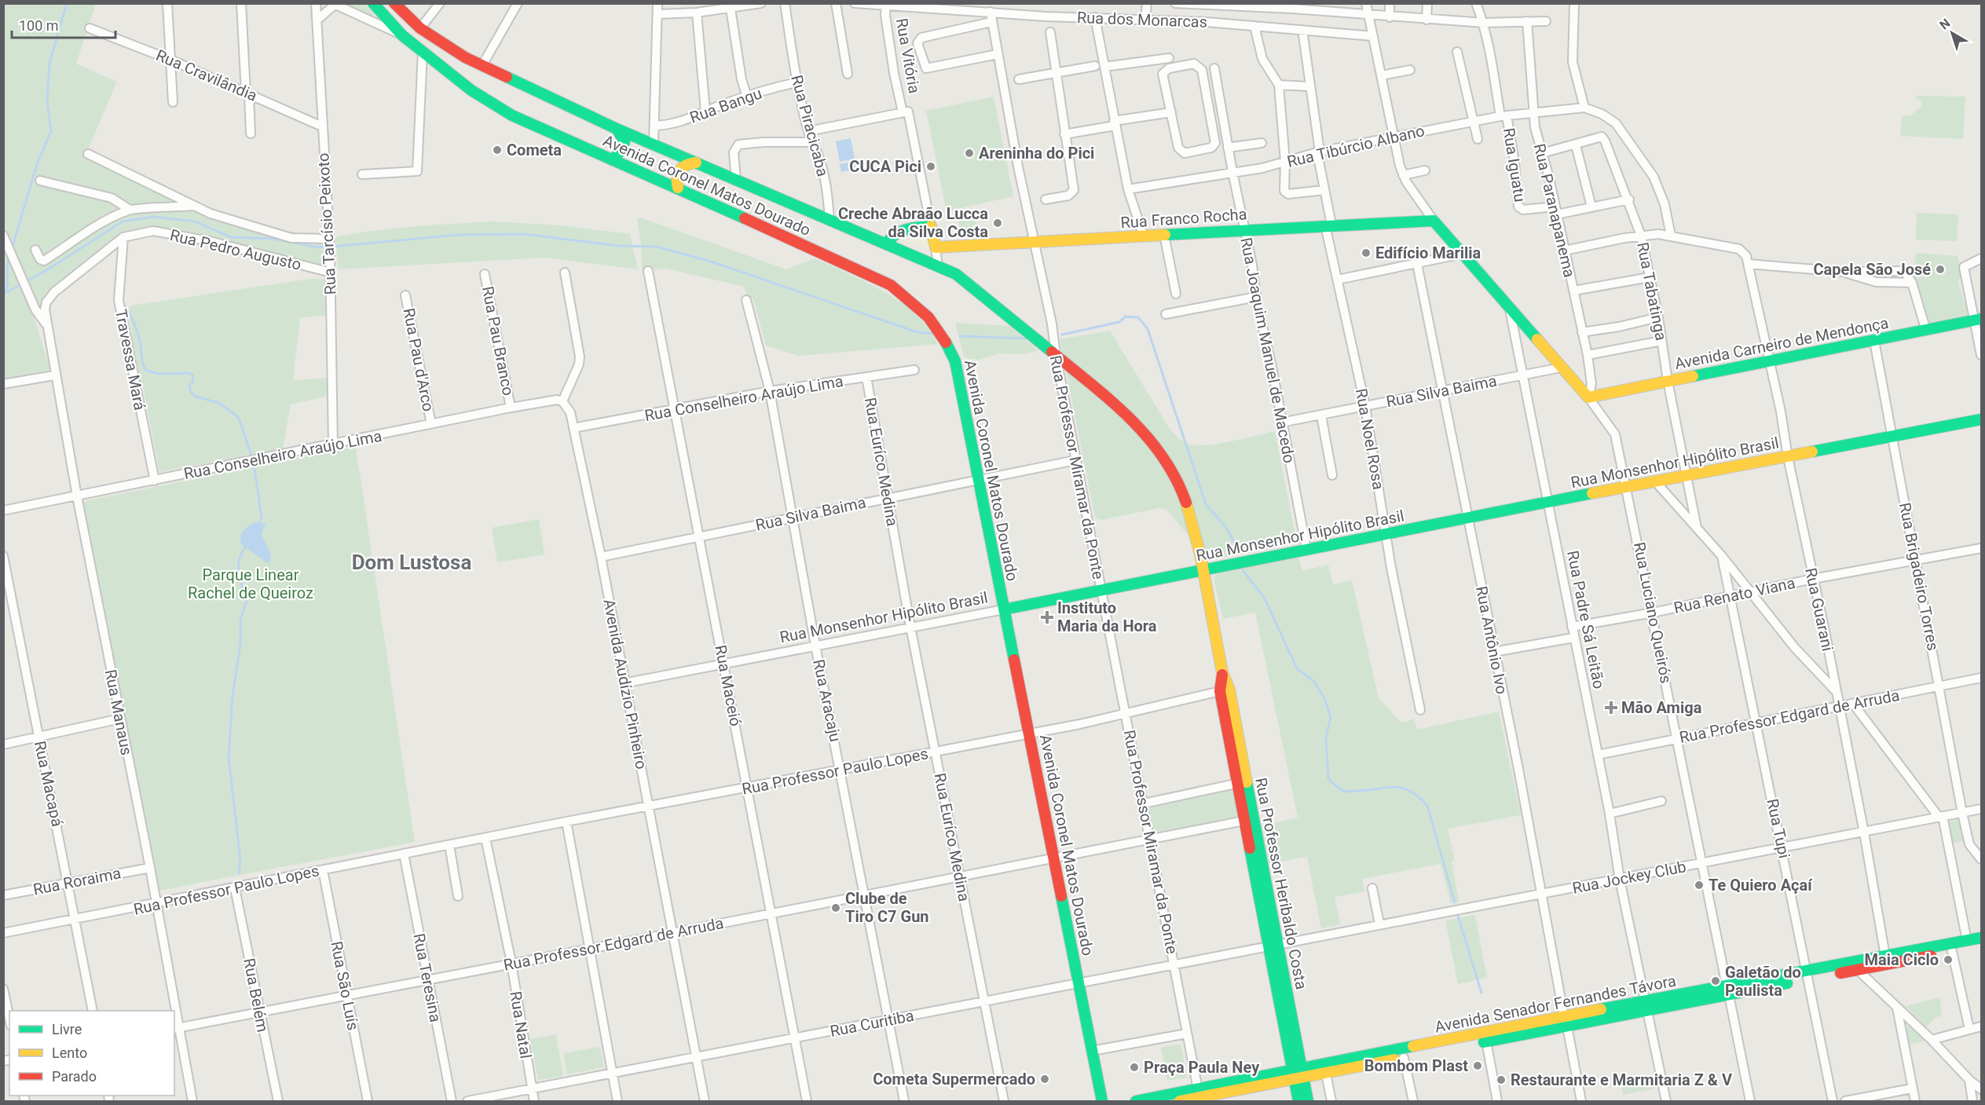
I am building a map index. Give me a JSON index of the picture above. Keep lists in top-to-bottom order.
{
  "streets": {
    "main road": [
      "Rua Vitória",
      "Avenida Coronel Matos Dourado",
      "Rua Franco Rocha",
      "Avenida Carneiro de Mendonça",
      "Rua Monsenhor Hipólito Brasil",
      "Rua Padre Sá Leitão",
      "Rua Professor Heribaldo Costa",
      "Avenida Senador Fernandes Távora"
    ],
    "street": [
      "Rua dos Monarcas",
      "Rua Cravilândia",
      "Rua Bangu",
      "Rua Piracicaba",
      "Rua Tibúrcio Albano",
      "Rua Iguatu",
      "Rua Paranapanema",
      "Rua Tarcísio Peixoto",
      "Rua Pedro Augusto",
      "Rua Tabatinga",
      "Rua Pau Branco",
      "Rua Joaquim Manuel de Macedo",
      "Travessa Mará",
      "Rua Pau d'Arco",
      "Rua Silva Baima",
      "Rua Conselheiro Araújo Lima",
      "Rua Noel Rosa",
      "Rua Euríco Medina",
      "Rua Professor Miramar da Ponte",
      "Rua Brigadeiro Torres",
      "Rua Renato Viana",
      "Rua Guarani",
      "Rua Luciano Queirós",
      "Rua Antônio Ivo",
      "Avenida Audízio Pinheiro",
      "Rua Maceió",
      "Rua Aracaju",
      "Rua Manaus",
      "Rua Professor Edgard de Arruda",
      "Rua Professor Paulo Lopes",
      "Rua Macapá",
      "Rua Tupi",
      "Rua Jockey Club",
      "Rua Roraima",
      "Rua Teresina",
      "Rua São Luís",
      "Rua Belém",
      "Rua Curitiba",
      "Rua Natal"
    ]
  },
  "crossings": [
    ["Rua dos Monarcas", "Rua Vitória"],
    ["Rua dos Monarcas", "Rua Noel Rosa"],
    ["Rua dos Monarcas", "Rua Professor Miramar da Ponte"],
    ["Rua Vitória", "Avenida Coronel Matos Dourado"],
    ["Rua Vitória", "Rua Franco Rocha"],
    ["Rua Vitória", "Rua Professor Heribaldo Costa"],
    ["Rua Cravilândia", "Rua Tarcísio Peixoto"],
    ["Rua Bangu", "Rua Piracicaba"],
    ["Rua Piracicaba", "Avenida Coronel Matos Dourado"],
    ["Rua Tibúrcio Albano", "Rua Iguatu"],
    ["Rua Tibúrcio Albano", "Rua Paranapanema"],
    ["Rua Tibúrcio Albano", "Rua Joaquim Manuel de Macedo"],
    ["Rua Tibúrcio Albano", "Rua Noel Rosa"],
    ["Rua Iguatu", "Rua Paranapanema"],
    ["Avenida Coronel Matos Dourado", "Rua Silva Baima"],
    ["Avenida Coronel Matos Dourado", "Rua Monsenhor Hipólito Brasil"],
    ["Avenida Coronel Matos Dourado", "Rua Professor Edgard de Arruda"],
    ["Avenida Coronel Matos Dourado", "Rua Professor Paulo Lopes"],
    ["Avenida Coronel Matos Dourado", "Rua Professor Heribaldo Costa"],
    ["Avenida Coronel Matos Dourado", "Rua Curitiba"],
    ["Rua Paranapanema", "Avenida Carneiro de Mendonça"],
    ["Rua Paranapanema", "Rua Padre Sá Leitão"],
    ["Rua Franco Rocha", "Rua Joaquim Manuel de Macedo"],
    ["Rua Franco Rocha", "Rua Noel Rosa"],
    ["Rua Franco Rocha", "Rua Professor Miramar da Ponte"],
    ["Rua Franco Rocha", "Rua Padre Sá Leitão"],
    ["Rua Tarcísio Peixoto", "Rua Pedro Augusto"],
    ["Rua Tarcísio Peixoto", "Rua Conselheiro Araújo Lima"],
    ["Rua Pedro Augusto", "Travessa Mará"],
    ["Rua Pedro Augusto", "Rua Manaus"],
    ["Rua Tabatinga", "Avenida Carneiro de Mendonça"],
    ["Rua Tabatinga", "Rua Monsenhor Hipólito Brasil"],
    ["Rua Pau Branco", "Rua Conselheiro Araújo Lima"],
    ["Avenida Carneiro de Mendonça", "Rua Brigadeiro Torres"],
    ["Avenida Carneiro de Mendonça", "Rua Guarani"],
    ["Avenida Carneiro de Mendonça", "Rua Padre Sá Leitão"],
    ["Rua Joaquim Manuel de Macedo", "Rua Silva Baima"],
    ["Rua Joaquim Manuel de Macedo", "Rua Monsenhor Hipólito Brasil"],
    ["Travessa Mará", "Rua Conselheiro Araújo Lima"],
    ["Rua Pau d'Arco", "Rua Conselheiro Araújo Lima"],
    ["Rua Silva Baima", "Rua Noel Rosa"],
    ["Rua Silva Baima", "Rua Euríco Medina"],
    ["Rua Silva Baima", "Rua Professor Miramar da Ponte"],
    ["Rua Silva Baima", "Rua Padre Sá Leitão"],
    ["Rua Silva Baima", "Rua Antônio Ivo"],
    ["Rua Silva Baima", "Avenida Audízio Pinheiro"],
    ["Rua Silva Baima", "Rua Maceió"],
    ["Rua Silva Baima", "Rua Aracaju"],
    ["Rua Conselheiro Araújo Lima", "Rua Euríco Medina"],
    ["Rua Conselheiro Araújo Lima", "Avenida Audízio Pinheiro"],
    ["Rua Conselheiro Araújo Lima", "Rua Maceió"],
    ["Rua Conselheiro Araújo Lima", "Rua Aracaju"],
    ["Rua Conselheiro Araújo Lima", "Rua Manaus"],
    ["Rua Noel Rosa", "Rua Monsenhor Hipólito Brasil"],
    ["Rua Euríco Medina", "Rua Monsenhor Hipólito Brasil"],
    ["Rua Euríco Medina", "Rua Professor Edgard de Arruda"],
    ["Rua Euríco Medina", "Rua Professor Paulo Lopes"],
    ["Rua Euríco Medina", "Rua Curitiba"],
    ["Rua Monsenhor Hipólito Brasil", "Rua Professor Miramar da Ponte"],
    ["Rua Monsenhor Hipólito Brasil", "Rua Brigadeiro Torres"],
    ["Rua Monsenhor Hipólito Brasil", "Rua Guarani"],
    ["Rua Monsenhor Hipólito Brasil", "Rua Luciano Queirós"],
    ["Rua Monsenhor Hipólito Brasil", "Rua Padre Sá Leitão"],
    ["Rua Monsenhor Hipólito Brasil", "Rua Antônio Ivo"],
    ["Rua Monsenhor Hipólito Brasil", "Avenida Audízio Pinheiro"],
    ["Rua Monsenhor Hipólito Brasil", "Rua Maceió"],
    ["Rua Monsenhor Hipólito Brasil", "Rua Aracaju"],
    ["Rua Monsenhor Hipólito Brasil", "Rua Professor Heribaldo Costa"],
    ["Rua Professor Miramar da Ponte", "Rua Professor Edgard de Arruda"],
    ["Rua Professor Miramar da Ponte", "Rua Professor Paulo Lopes"],
    ["Rua Professor Miramar da Ponte", "Rua Professor Heribaldo Costa"],
    ["Rua Professor Miramar da Ponte", "Avenida Senador Fernandes Távora"],
    ["Rua Professor Miramar da Ponte", "Rua Curitiba"],
    ["Rua Brigadeiro Torres", "Rua Renato Viana"],
    ["Rua Brigadeiro Torres", "Rua Professor Edgard de Arruda"],
    ["Rua Brigadeiro Torres", "Rua Jockey Club"],
    ["Rua Renato Viana", "Rua Guarani"],
    ["Rua Renato Viana", "Rua Luciano Queirós"],
    ["Rua Renato Viana", "Rua Padre Sá Leitão"],
    ["Rua Renato Viana", "Rua Tupi"],
    ["Rua Guarani", "Rua Professor Edgard de Arruda"],
    ["Rua Guarani", "Rua Jockey Club"],
    ["Rua Guarani", "Avenida Senador Fernandes Távora"],
    ["Rua Luciano Queirós", "Rua Padre Sá Leitão"],
    ["Rua Luciano Queirós", "Rua Professor Edgard de Arruda"],
    ["Rua Luciano Queirós", "Rua Jockey Club"],
    ["Rua Luciano Queirós", "Avenida Senador Fernandes Távora"],
    ["Rua Padre Sá Leitão", "Rua Professor Edgard de Arruda"],
    ["Rua Padre Sá Leitão", "Rua Jockey Club"],
    ["Rua Padre Sá Leitão", "Avenida Senador Fernandes Távora"],
    ["Rua Antônio Ivo", "Rua Jockey Club"],
    ["Rua Antônio Ivo", "Avenida Senador Fernandes Távora"],
    ["Avenida Audízio Pinheiro", "Rua Professor Edgard de Arruda"],
    ["Avenida Audízio Pinheiro", "Rua Professor Paulo Lopes"],
    ["Avenida Audízio Pinheiro", "Rua Curitiba"],
    ["Rua Maceió", "Rua Professor Edgard de Arruda"],
    ["Rua Maceió", "Rua Professor Paulo Lopes"],
    ["Rua Maceió", "Rua Curitiba"],
    ["Rua Aracaju", "Rua Professor Edgard de Arruda"],
    ["Rua Aracaju", "Rua Professor Paulo Lopes"],
    ["Rua Aracaju", "Rua Curitiba"],
    ["Rua Manaus", "Rua Professor Edgard de Arruda"],
    ["Rua Manaus", "Rua Professor Paulo Lopes"],
    ["Rua Manaus", "Rua Roraima"],
    ["Rua Professor Edgard de Arruda", "Rua Tupi"],
    ["Rua Professor Edgard de Arruda", "Rua Professor Heribaldo Costa"],
    ["Rua Professor Edgard de Arruda", "Rua Teresina"],
    ["Rua Professor Edgard de Arruda", "Rua São Luís"],
    ["Rua Professor Edgard de Arruda", "Rua Belém"],
    ["Rua Professor Edgard de Arruda", "Rua Natal"],
    ["Rua Professor Paulo Lopes", "Rua Macapá"],
    ["Rua Professor Paulo Lopes", "Rua Professor Heribaldo Costa"],
    ["Rua Professor Paulo Lopes", "Rua Teresina"],
    ["Rua Professor Paulo Lopes", "Rua São Luís"],
    ["Rua Professor Paulo Lopes", "Rua Belém"],
    ["Rua Professor Paulo Lopes", "Rua Natal"],
    ["Rua Macapá", "Rua Roraima"],
    ["Rua Tupi", "Rua Jockey Club"],
    ["Rua Tupi", "Avenida Senador Fernandes Távora"],
    ["Rua Jockey Club", "Rua Professor Heribaldo Costa"],
    ["Rua Jockey Club", "Rua Curitiba"],
    ["Rua Professor Heribaldo Costa", "Avenida Senador Fernandes Távora"],
    ["Rua Professor Heribaldo Costa", "Rua Curitiba"],
    ["Rua Curitiba", "Rua Natal"]
  ],
  "districts": ["Dom Lustosa"],
  "parks": ["Parque Linear Rachel de Queiroz"],
  "places": {
    "other": [
      "Cometa",
      "Areninha do Pici",
      "CUCA Pici",
      "Creche Abraão Lucca da Silva Costa",
      "Edifício Marilia",
      "Capela São José",
      "Te Quiero Açaí",
      "Clube de Tiro C7 Gun",
      "Maia Ciclo",
      "Galetão do Paulista",
      "Bombom Plast",
      "Praça Paula Ney",
      "Cometa Supermercado",
      "Restaurante e Marmitaria Z & V"
    ],
    "health": ["Instituto Maria da Hora", "Mão Amiga"]
  },
  "legend": ["Livre", "Lento", "Parado"],
  "scale_bar": "100 m",
  "north": "top left"
}
